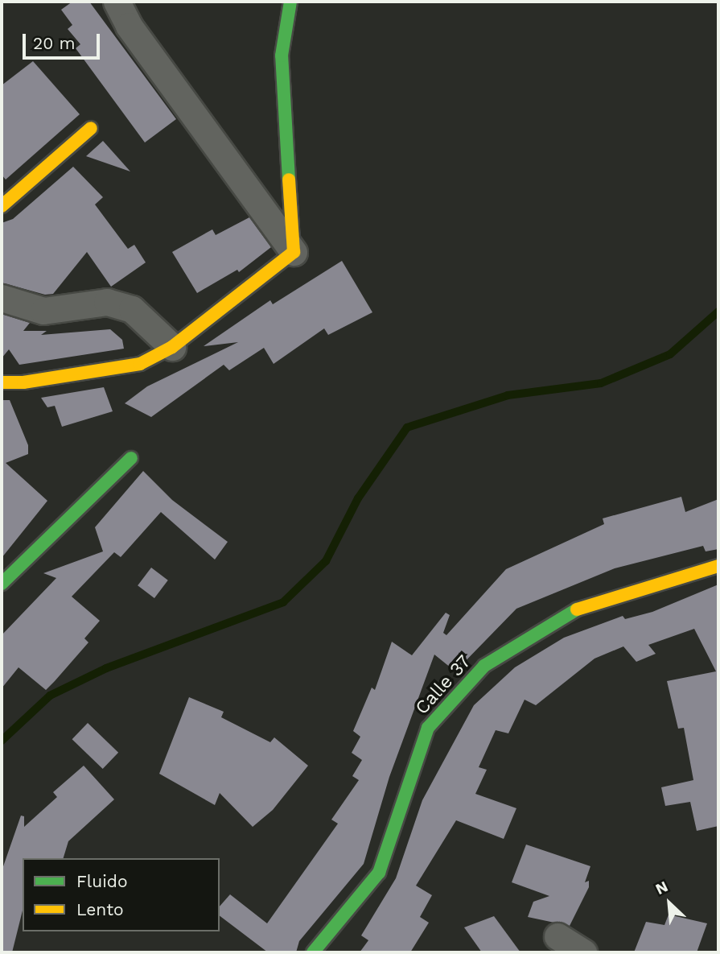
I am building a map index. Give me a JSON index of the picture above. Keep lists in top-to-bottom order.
{
  "streets": {
    "street": ["Calle 37"]
  },
  "legend": ["Fluido", "Lento"],
  "scale_bar": "20 m",
  "north": "top left"
}
